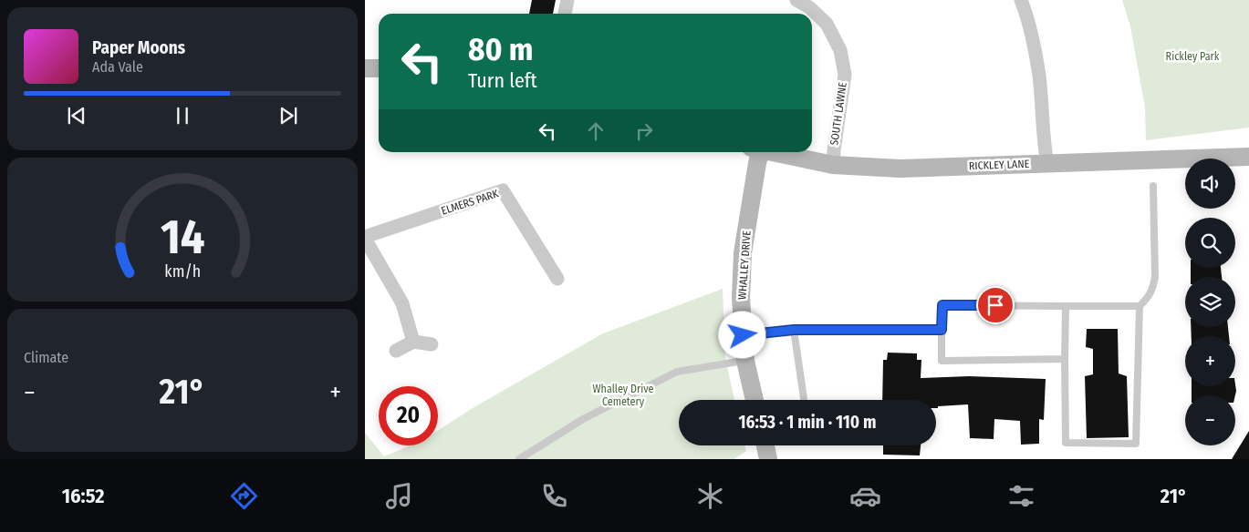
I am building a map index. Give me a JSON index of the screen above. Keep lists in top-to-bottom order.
{
  "streets": {
    "street": [
      "SOUTH LAWNE",
      "RICKLEY LANE",
      "ELMERS PARK",
      "WHALLEY DRIVE"
    ]
  },
  "crossings": [
    ["SOUTH LAWNE", "RICKLEY LANE"]
  ],
  "parks": ["Rickley Park", "Whalley Drive Cemetery"],
  "page": {
    "turn": ["80 m", "Turn left"],
    "song": ["Paper Moons", "Ada Vale"],
    "map_buttons": ["+", "−"],
    "tile": "Climate",
    "heat": ["−", "21°", "+"],
    "limit": "20",
    "trip": "16:53 · 1 min · 110 m",
    "tabs": ["16:52", "21°"],
    "gauge": ["14", "km/h"]
  }
}
